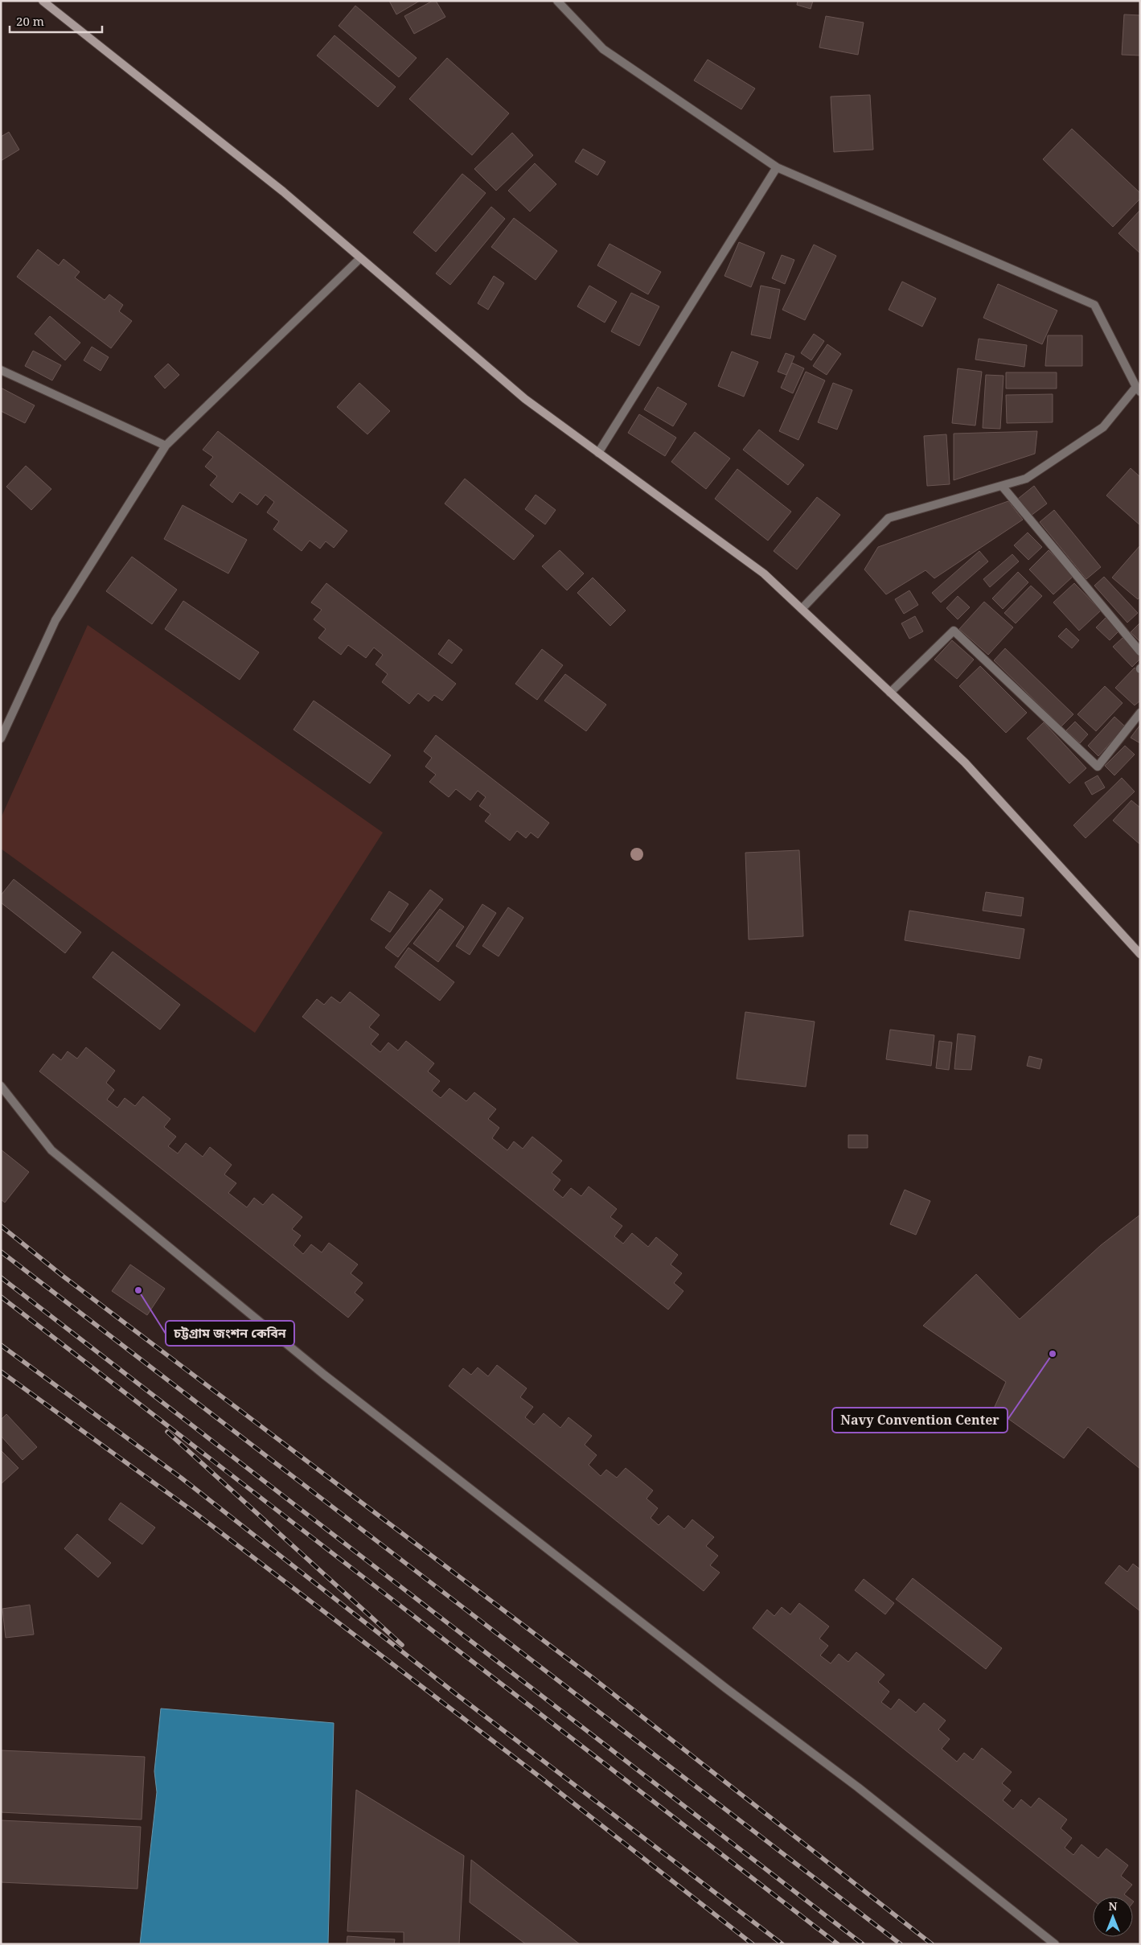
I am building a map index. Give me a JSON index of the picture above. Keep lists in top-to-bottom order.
{
  "places": ["চট্টগ্রাম জংশন কেবিন", "Navy Convention Center"],
  "scale_bar": "20 m",
  "north": "top"
}
